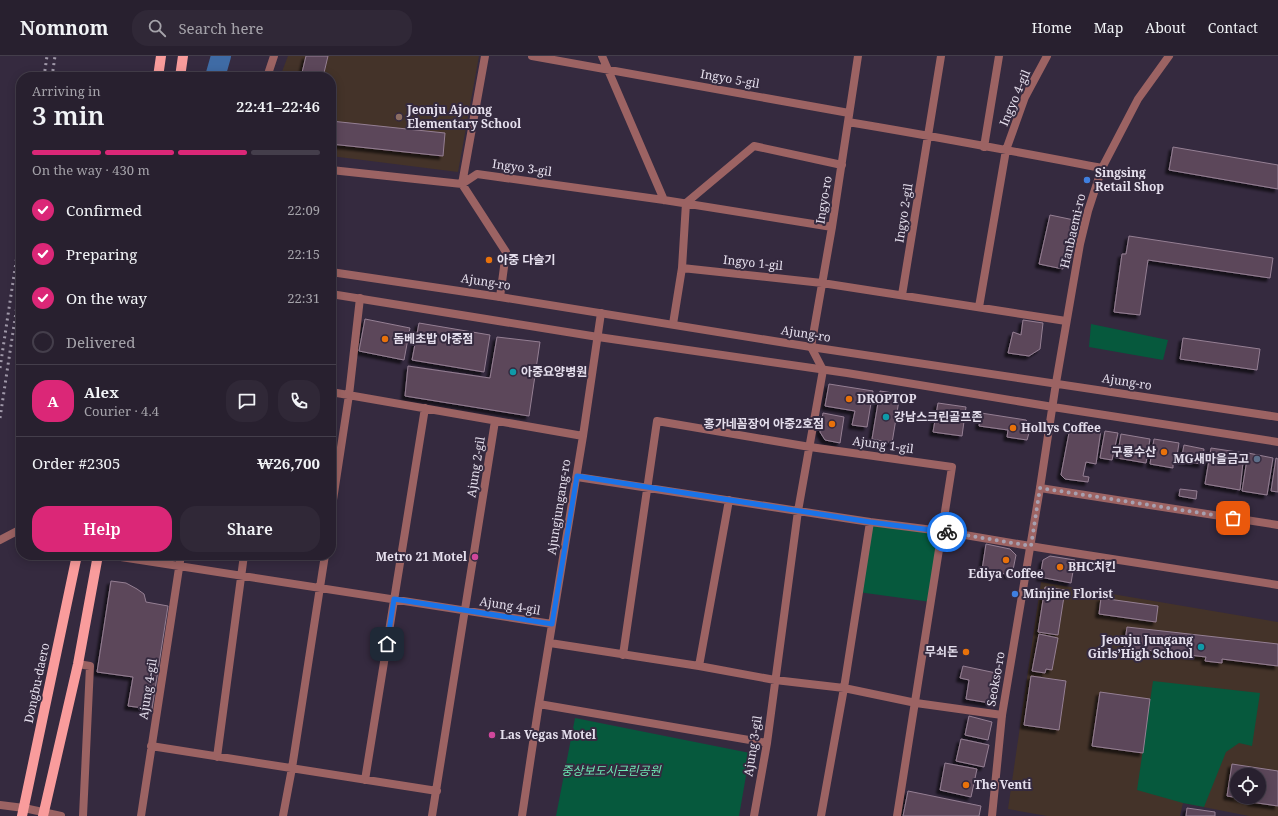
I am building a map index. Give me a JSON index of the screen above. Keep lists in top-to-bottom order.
{
  "streets": {
    "main road": ["Dongbu-daero"],
    "street": [
      "Ingyo 5-gil",
      "Ingyo 4-gil",
      "Ingyo 3-gil",
      "Ingyo-ro",
      "Ingyo 2-gil",
      "Hanbaemi-ro",
      "Ingyo 1-gil",
      "Ajung-ro",
      "Ajung 1-gil",
      "Ajung 2-gil",
      "Ajungjungang-ro",
      "Ajung 4-gil",
      "Seokso-ro",
      "Ajung 3-gil"
    ]
  },
  "crossings": [
    ["Ingyo 5-gil", "Ingyo-ro"],
    ["Ingyo 3-gil", "Ingyo-ro"],
    ["Ingyo-ro", "Ingyo 1-gil"],
    ["Ingyo-ro", "Ajung-ro"],
    ["Hanbaemi-ro", "Ajung-ro"],
    ["Hanbaemi-ro", "Seokso-ro"],
    ["Ajung-ro", "Ajungjungang-ro"],
    ["Ajung-ro", "Seokso-ro"],
    ["Ajung 2-gil", "Ajung 4-gil"],
    ["Ajungjungang-ro", "Ajung 4-gil"]
  ],
  "parks": ["중상보도시근린공원"],
  "places": [
    "Jeonju Ajoong Elementary School",
    "Singsing Retail Shop",
    "아중 다슬기",
    "돔베초밥 아중점",
    "아중요양병원",
    "DROPTOP",
    "강남스크린골프존",
    "홍가네꼼장어 아중2호점",
    "Hollys Coffee",
    "구룡수산",
    "MG새마을금고",
    "Metro 21 Motel",
    "Ediya Coffee",
    "BHC치킨",
    "Minjine Florist",
    "Jeonju Jungang Girls’High School",
    "무쇠돈",
    "Las Vegas Motel",
    "The Venti"
  ],
  "page": {
    "header": "Nomnom",
    "search": "Search here",
    "nav": [
      "Home",
      "Map",
      "About",
      "Contact"
    ],
    "heading": ["3 min", "Arriving in", "22:41–22:46"],
    "panel": [
      "Alex",
      "Courier · 4.4",
      "Order #2305",
      "₩26,700"
    ],
    "bar": "On the way · 430 m",
    "list": [
      ["Confirmed", "22:09"],
      ["Preparing", "22:15"],
      ["On the way", "22:31"],
      "Delivered"
    ],
    "round": "A",
    "buttons": ["Help", "Share"]
  }
}
